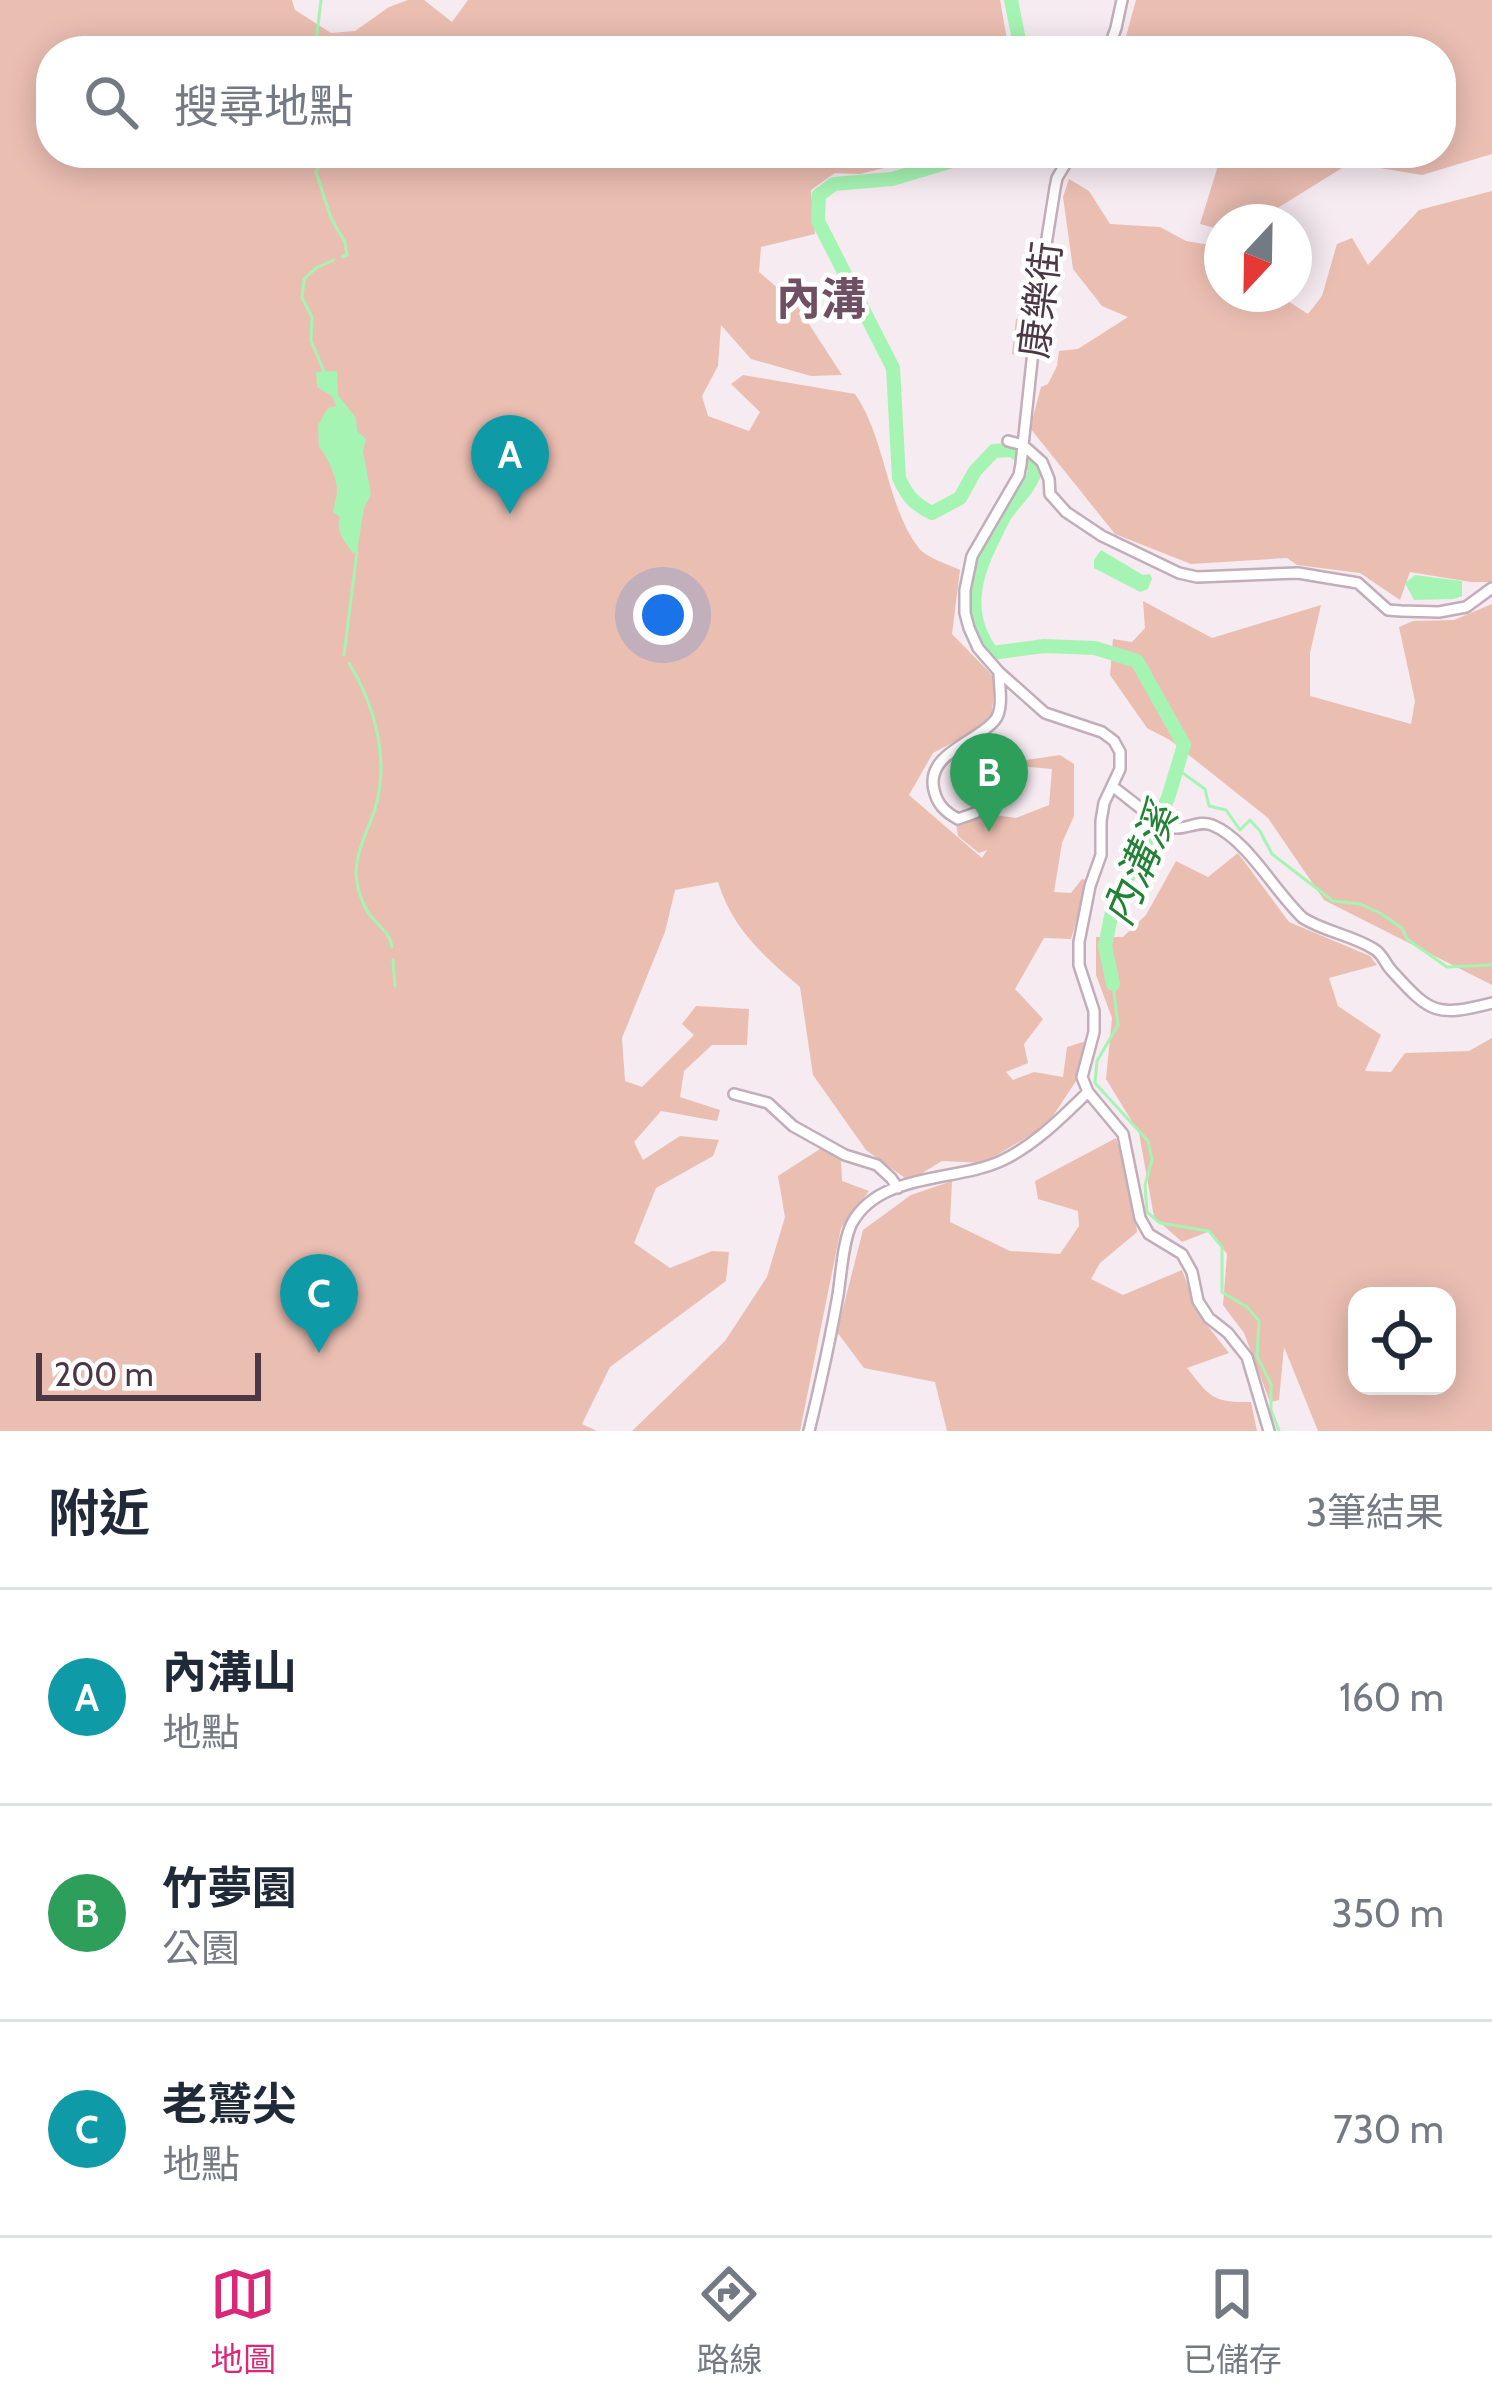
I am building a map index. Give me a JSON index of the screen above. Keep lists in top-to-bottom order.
{
  "streets": {
    "street": ["康樂街"]
  },
  "districts": ["內溝"],
  "water": ["內溝溪"],
  "scale_bar": "200 m",
  "north": "bottom",
  "page": {
    "search": "搜尋地點",
    "pins": ["A", "B", "C"],
    "scale": "200 m",
    "heading": ["附近", "3筆結果"],
    "list": [
      {
        "mark": "A",
        "name": "內溝山",
        "note": "地點",
        "value": "160 m"
      },
      {
        "mark": "B",
        "name": "竹夢園",
        "note": "公園",
        "value": "350 m"
      },
      {
        "mark": "C",
        "name": "老鷲尖",
        "note": "地點",
        "value": "730 m"
      }
    ],
    "nav": ["地圖", "路線", "已儲存"]
  }
}
